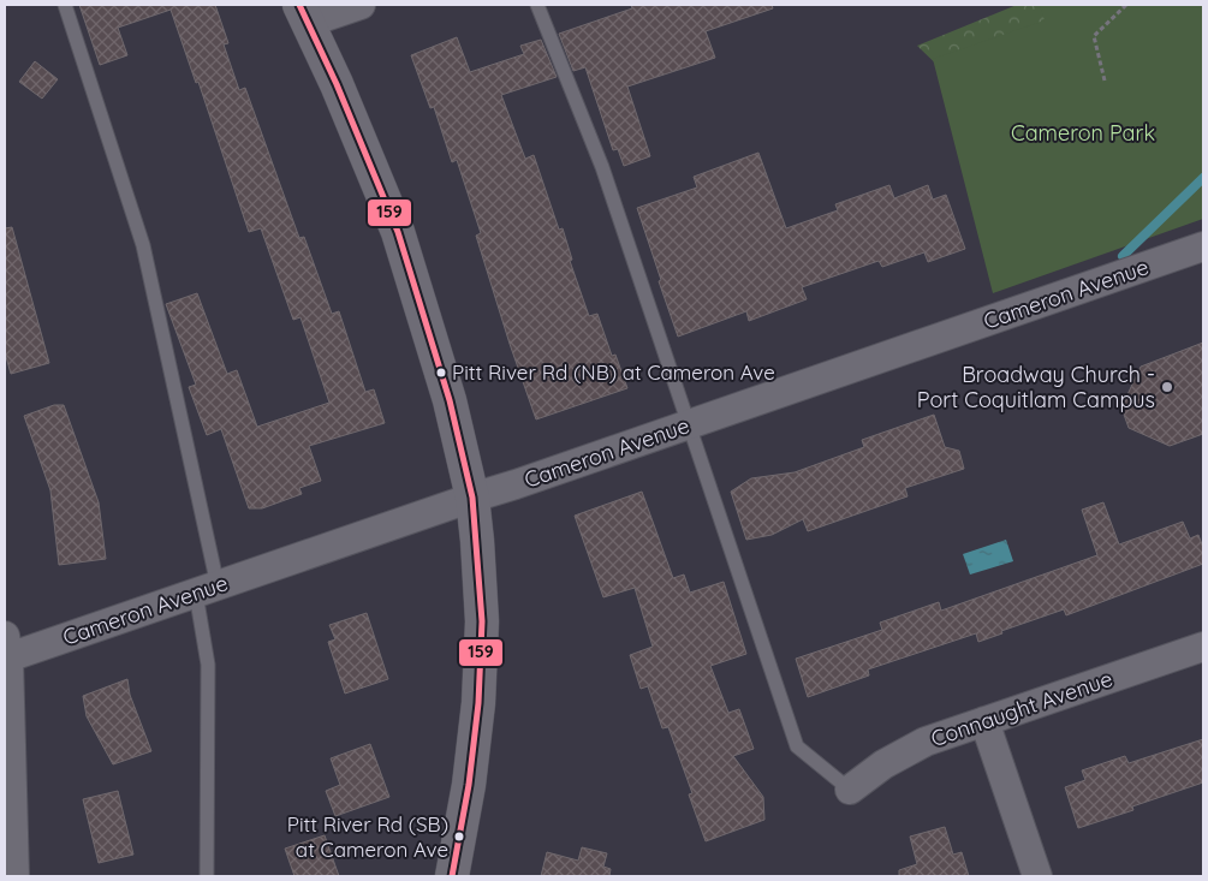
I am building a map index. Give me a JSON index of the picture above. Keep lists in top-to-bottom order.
{
  "streets": {
    "street": ["Cameron Avenue", "Connaught Avenue"]
  },
  "parks": ["Cameron Park"],
  "places": ["Pitt River Rd (NB) at Cameron Ave", "Broadway Church - Port Coquitlam Campus", "Pitt River Rd (SB) at Cameron Ave"],
  "lines": ["transit line 159"]
}
